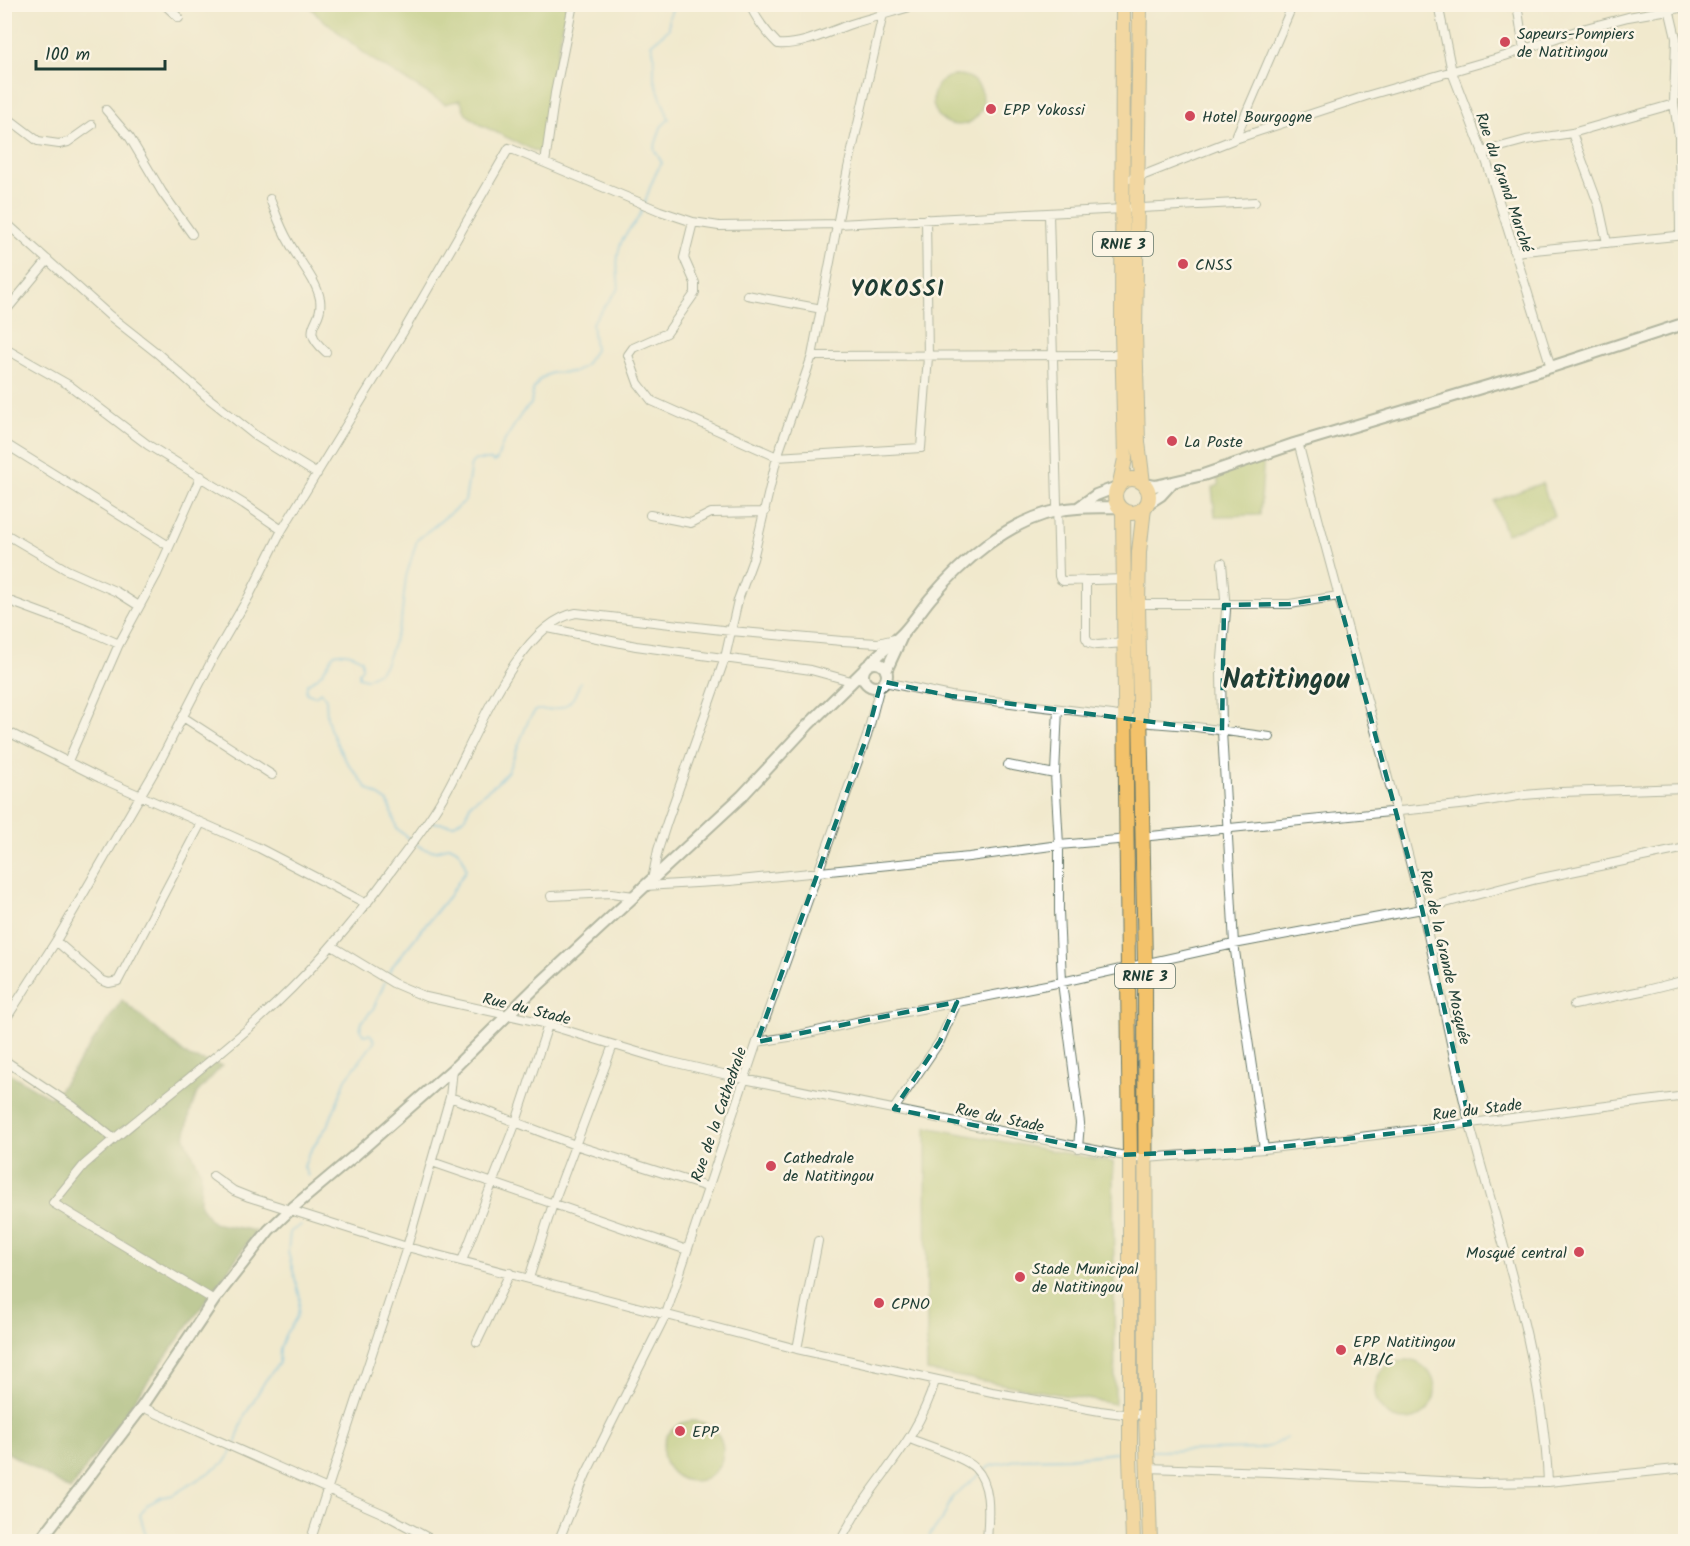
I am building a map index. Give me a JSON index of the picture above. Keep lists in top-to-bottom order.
{
  "streets": {
    "highway": ["RNIE 3"],
    "street": [
      "Rue du Grand Marché",
      "Rue de la Grande Mosquée",
      "Rue du Stade",
      "Rue de la Cathedrale"
    ]
  },
  "crossings": [
    ["RNIE 3", "Rue du Stade"],
    ["Rue de la Grande Mosquée", "Rue du Stade"],
    ["Rue du Stade", "Rue de la Cathedrale"]
  ],
  "districts": ["YOKOSSI", "Natitingou"],
  "places": [
    "Sapeurs-Pompiers de Natitingou",
    "EPP Yokossi",
    "Hotel Bourgogne",
    "CNSS",
    "La Poste",
    "Cathedrale de Natitingou",
    "Mosqué central",
    "Stade Municipal de Natitingou",
    "CPNO",
    "EPP Natitingou A/B/C",
    "EPP"
  ],
  "scale_bar": "100 m"
}
